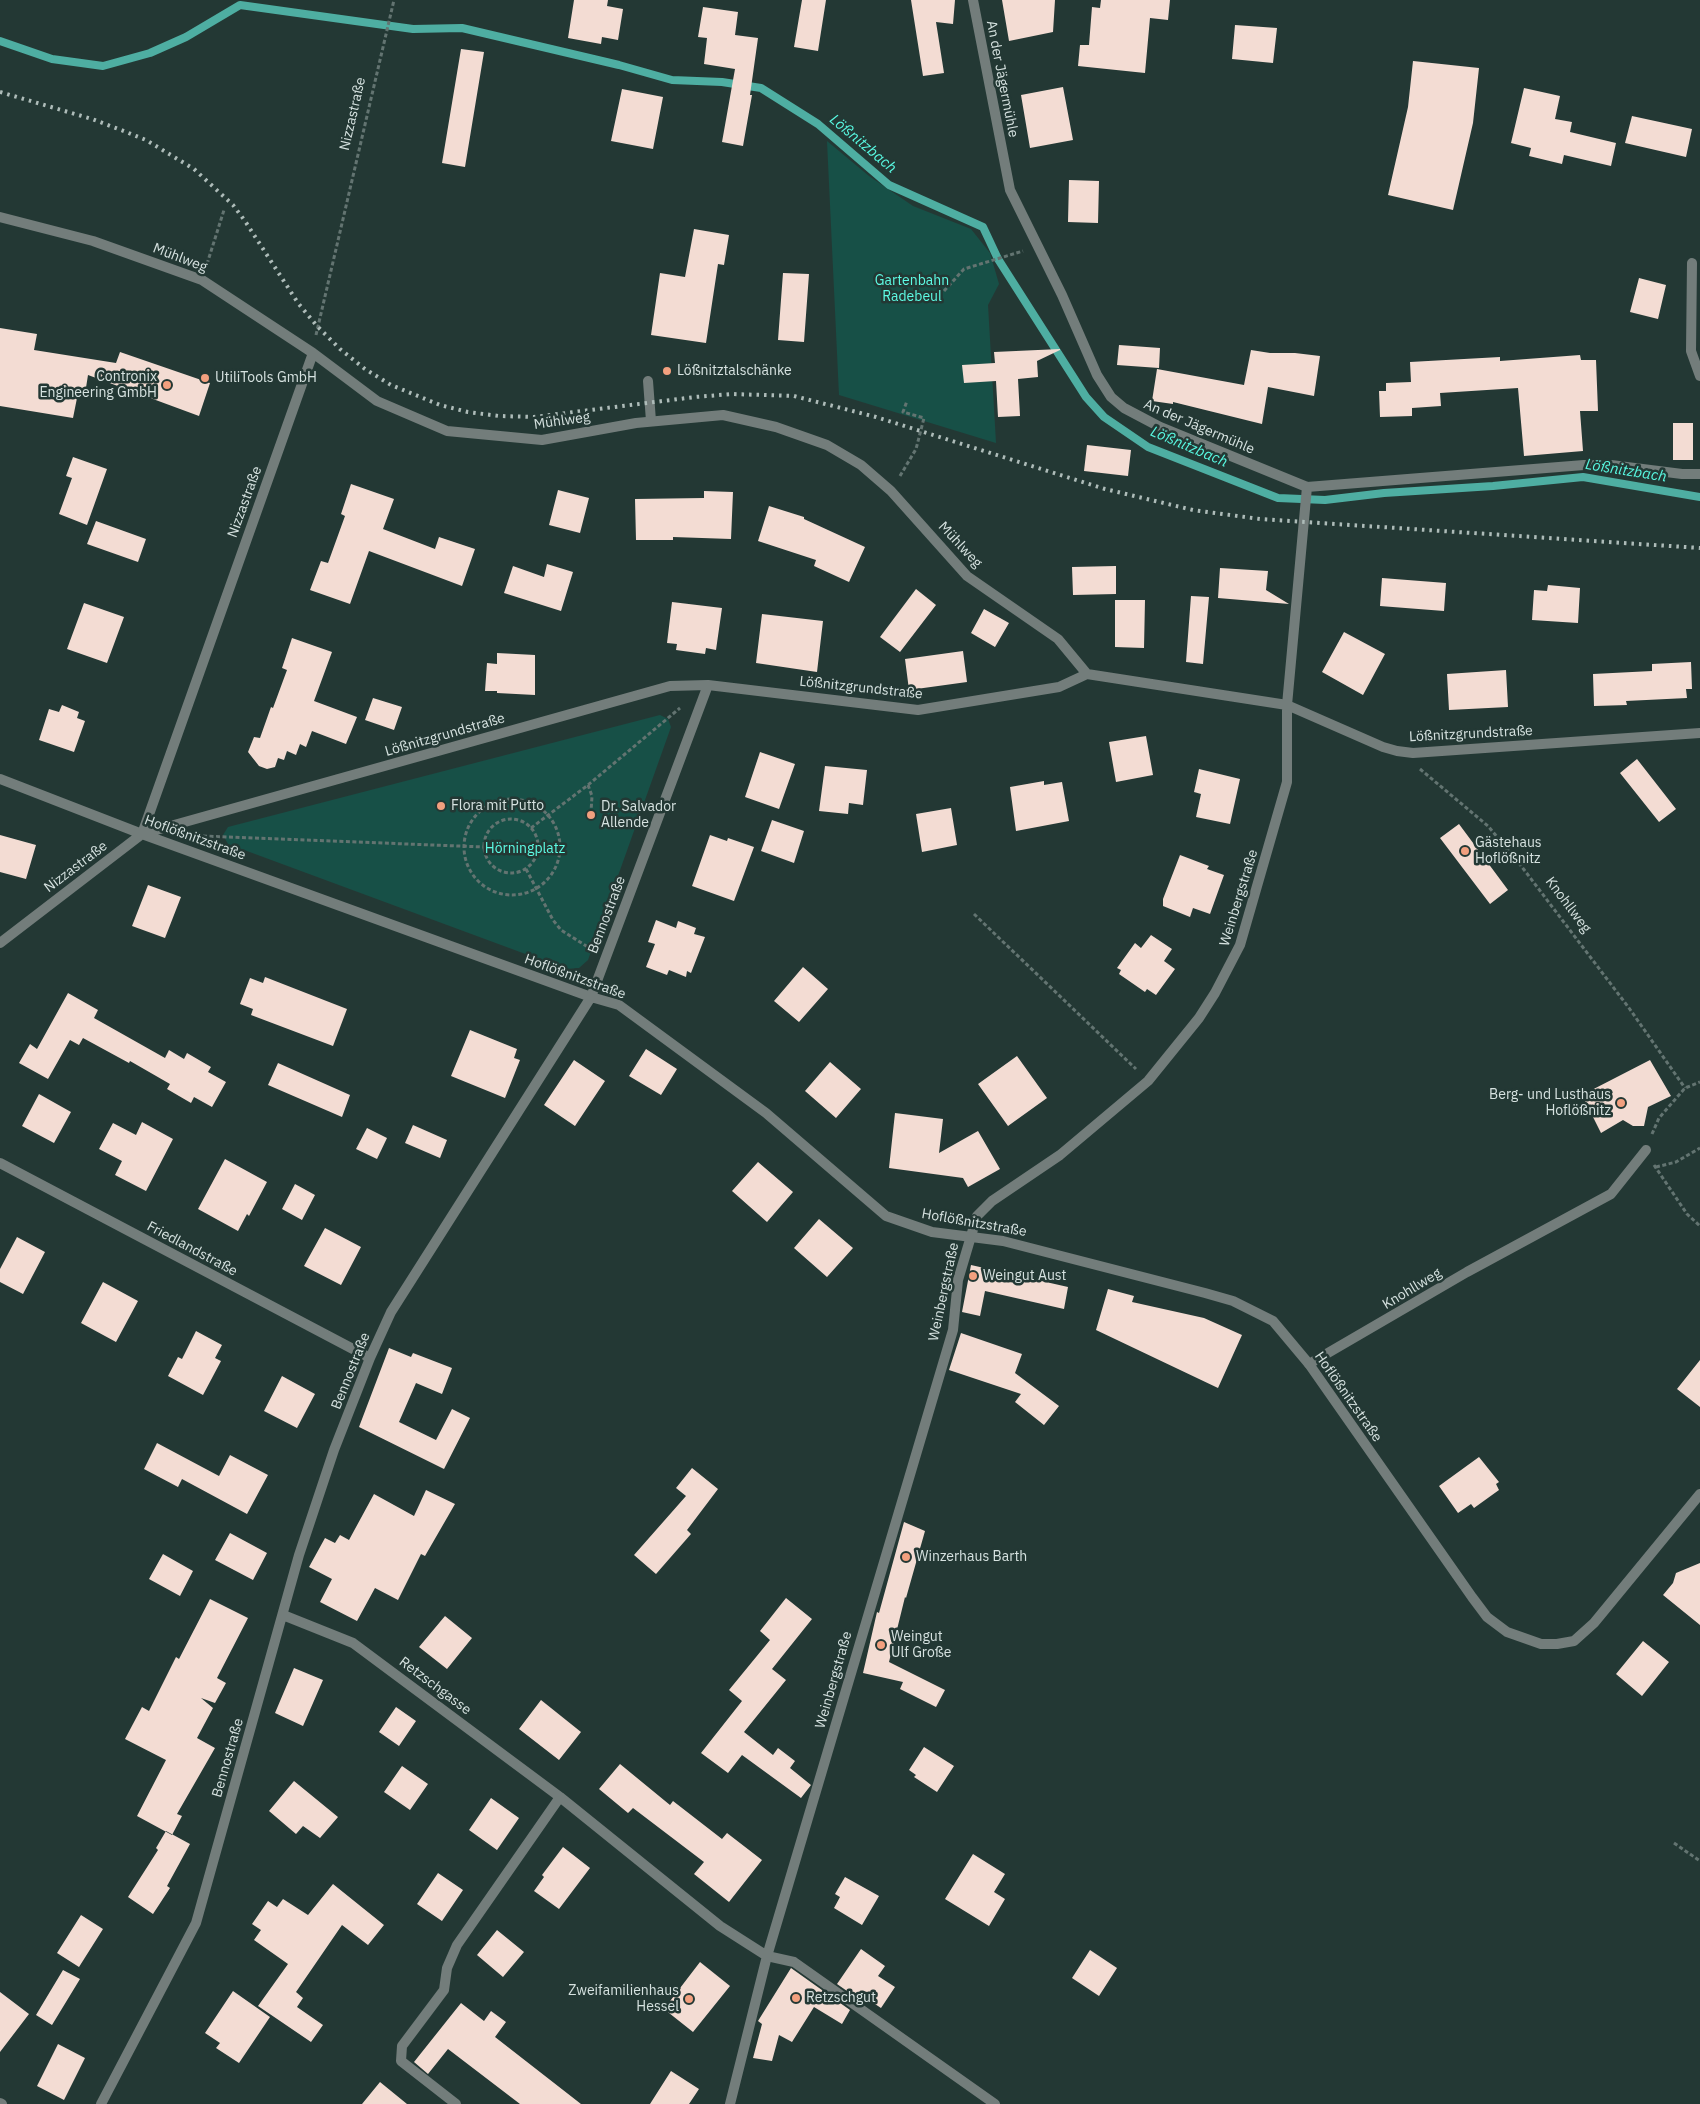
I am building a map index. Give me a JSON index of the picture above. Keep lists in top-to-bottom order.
{
  "streets": {
    "street": [
      "An der Jägermühle",
      "Nizzastraße",
      "Mühlweg",
      "Lößnitzgrundstraße",
      "Hoflößnitzstraße",
      "Weinbergstraße",
      "Knohllweg",
      "Bennostraße",
      "Friedlandstraße",
      "Retzschgasse"
    ]
  },
  "crossings": [
    ["An der Jägermühle", "Weinbergstraße"],
    ["Nizzastraße", "Mühlweg"],
    ["Nizzastraße", "Lößnitzgrundstraße"],
    ["Nizzastraße", "Hoflößnitzstraße"],
    ["Mühlweg", "Lößnitzgrundstraße"],
    ["Lößnitzgrundstraße", "Hoflößnitzstraße"],
    ["Lößnitzgrundstraße", "Weinbergstraße"],
    ["Lößnitzgrundstraße", "Knohllweg"],
    ["Lößnitzgrundstraße", "Bennostraße"],
    ["Hoflößnitzstraße", "Weinbergstraße"],
    ["Hoflößnitzstraße", "Knohllweg"],
    ["Hoflößnitzstraße", "Bennostraße"],
    ["Weinbergstraße", "Retzschgasse"],
    ["Bennostraße", "Friedlandstraße"],
    ["Bennostraße", "Retzschgasse"]
  ],
  "water": ["Lößnitzbach"],
  "parks": ["Gartenbahn Radebeul", "Hörningplatz"],
  "places": [
    "Lößnitztalschänke",
    "UtiliTools GmbH",
    "Contronix Engineering GmbH",
    "Flora mit Putto",
    "Dr. Salvador Allende",
    "Gästehaus Hoflößnitz",
    "Berg- und Lusthaus Hoflößnitz",
    "Weingut Aust",
    "Winzerhaus Barth",
    "Weingut Ulf Große",
    "Retzschgut",
    "Zweifamilienhaus Hessel"
  ]
}
